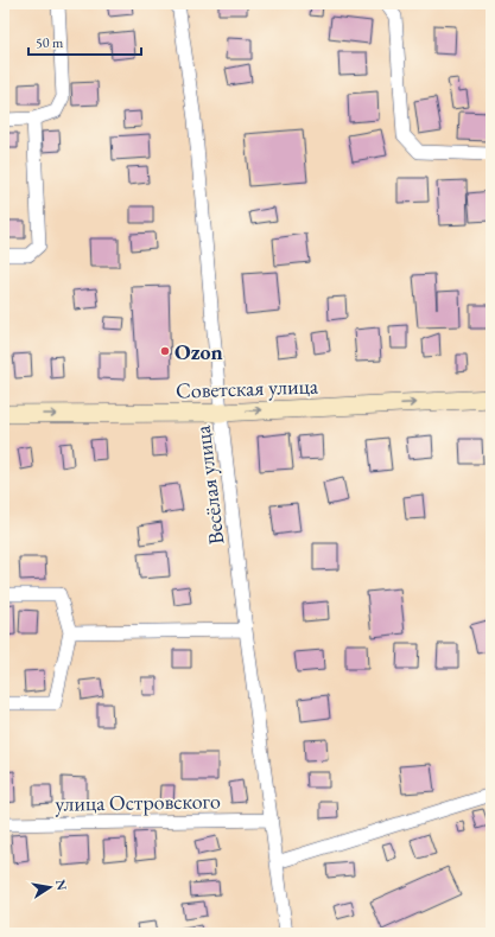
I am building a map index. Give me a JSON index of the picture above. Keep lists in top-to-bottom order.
{
  "streets": {
    "main road": ["Советская улица"],
    "street": ["Весёлая улица", "улица Островского"]
  },
  "crossings": [
    ["Советская улица", "Весёлая улица"],
    ["Весёлая улица", "улица Островского"]
  ],
  "one_way": ["Советская улица"],
  "places": ["Ozon"],
  "scale_bar": "50 m",
  "north": "right"
}
